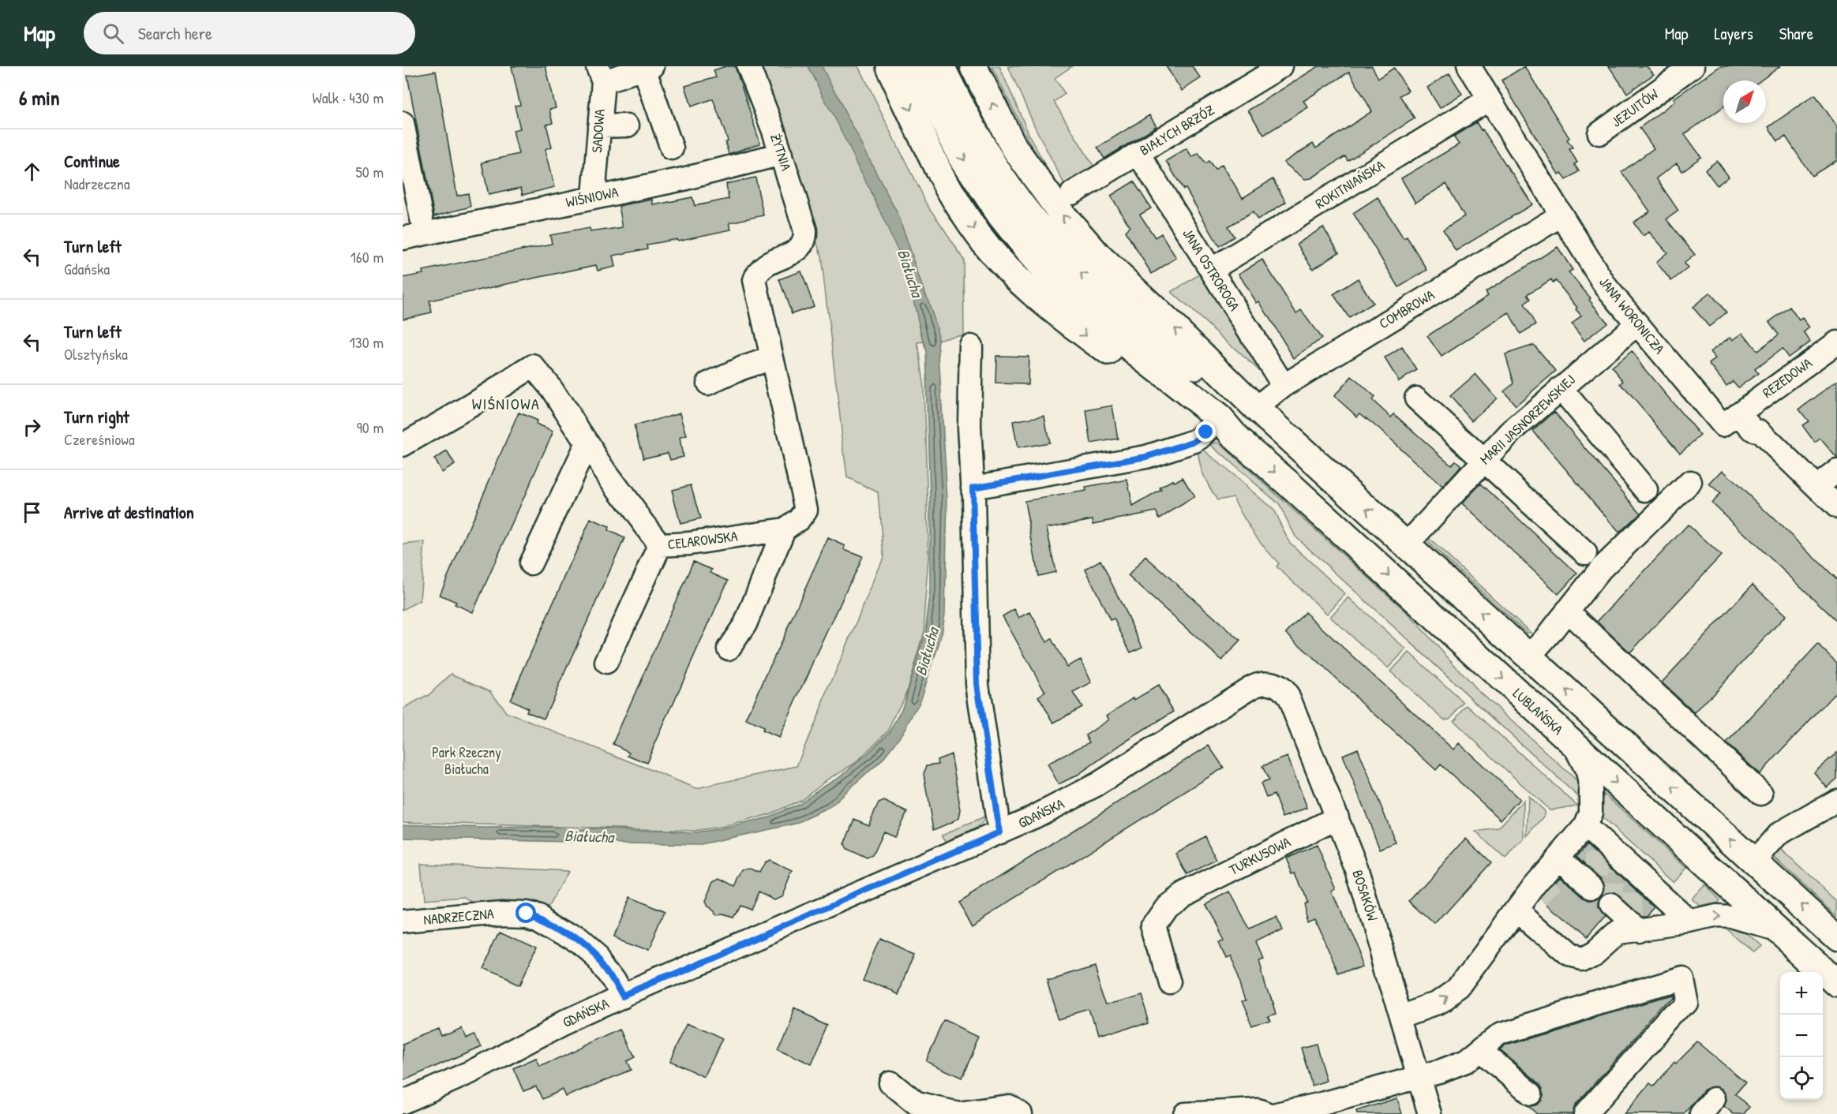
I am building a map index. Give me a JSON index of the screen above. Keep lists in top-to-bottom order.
{
  "streets": {
    "main road": ["LUBLAŃSKA"],
    "street": [
      "JEZUITÓW",
      "BIAŁYCH BRZÓZ",
      "SADOWA",
      "ŻYTNIA",
      "ROKITNIAŃSKA",
      "WIŚNIOWA",
      "JANA OSTROROGA",
      "COMBROWA",
      "JANA WORONICZA",
      "REZEDOWA",
      "MARII JASNORZEWSKIEJ",
      "CELAROWSKA",
      "GDAŃSKA",
      "TURKUSOWA",
      "BOSAKÓW",
      "NADRZECZNA"
    ]
  },
  "crossings": [
    ["BIAŁYCH BRZÓZ", "JANA OSTROROGA"],
    ["SADOWA", "WIŚNIOWA"],
    ["ŻYTNIA", "WIŚNIOWA"],
    ["ROKITNIAŃSKA", "JANA OSTROROGA"],
    ["ROKITNIAŃSKA", "JANA WORONICZA"],
    ["JANA OSTROROGA", "COMBROWA"],
    ["COMBROWA", "JANA WORONICZA"],
    ["JANA WORONICZA", "REZEDOWA"],
    ["JANA WORONICZA", "MARII JASNORZEWSKIEJ"],
    ["GDAŃSKA", "BOSAKÓW"],
    ["GDAŃSKA", "NADRZECZNA"],
    ["TURKUSOWA", "BOSAKÓW"]
  ],
  "districts": ["WIŚNIOWA"],
  "water": ["Białucha"],
  "parks": ["Park Rzeczny Białucha"],
  "north": "top right",
  "page": {
    "header": "Map",
    "search": "Search here",
    "nav": ["Map", "Layers", "Share"],
    "heading": ["6 min", "Walk · 430 m"],
    "list": [
      ["Continue", "Nadrzeczna", "50 m"],
      ["Turn left", "Gdańska", "160 m"],
      ["Turn left", "Olsztyńska", "130 m"],
      ["Turn right", "Czereśniowa", "90 m"],
      "Arrive at destination"
    ],
    "map_buttons": ["+", "−"]
  }
}
